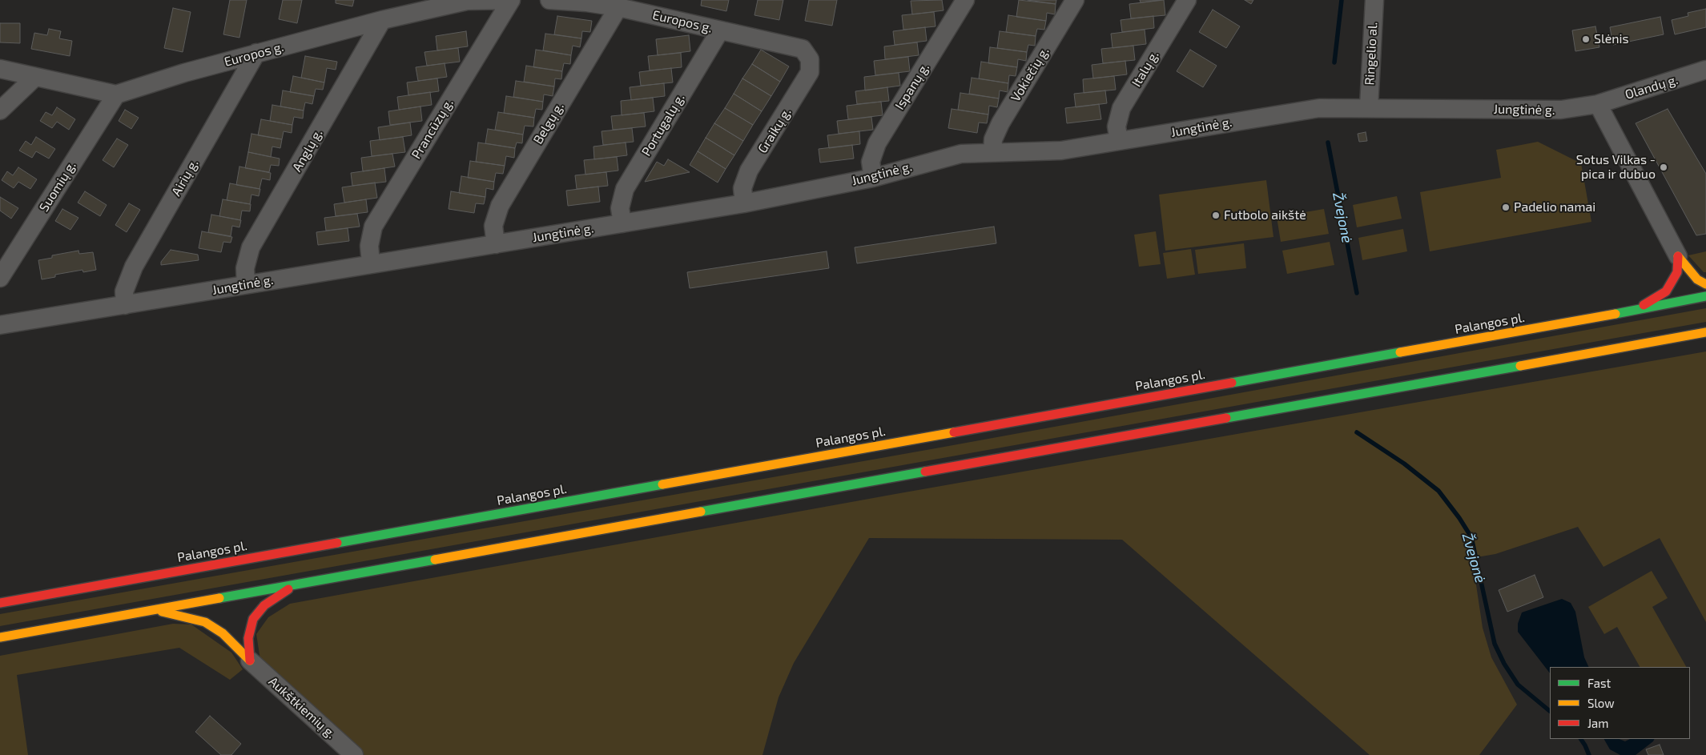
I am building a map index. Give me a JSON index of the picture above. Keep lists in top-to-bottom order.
{
  "streets": {
    "highway": ["Palangos pl."],
    "street": [
      "Europos g.",
      "Ringelio al.",
      "Italų g.",
      "Vokiečių g.",
      "Ispanų g.",
      "Olandų g.",
      "Jungtinė g.",
      "Belgų g.",
      "Portugalų g.",
      "Prancūzų g.",
      "Graikų g.",
      "Anglų g.",
      "Airių g.",
      "Suomių g.",
      "Aukštkiemių g."
    ]
  },
  "crossings": [
    ["Europos g.", "Belgų g."],
    ["Europos g.", "Portugalų g."],
    ["Europos g.", "Prancūzų g."],
    ["Europos g.", "Graikų g."],
    ["Europos g.", "Anglų g."],
    ["Europos g.", "Airių g."],
    ["Europos g.", "Suomių g."],
    ["Ringelio al.", "Jungtinė g."],
    ["Italų g.", "Jungtinė g."],
    ["Vokiečių g.", "Jungtinė g."],
    ["Ispanų g.", "Jungtinė g."],
    ["Olandų g.", "Jungtinė g."],
    ["Jungtinė g.", "Belgų g."],
    ["Jungtinė g.", "Portugalų g."],
    ["Jungtinė g.", "Prancūzų g."],
    ["Jungtinė g.", "Graikų g."],
    ["Jungtinė g.", "Anglų g."],
    ["Jungtinė g.", "Airių g."]
  ],
  "water": ["Žvejonė"],
  "places": [
    "Slėnis",
    "Sotus Vilkas - pica ir dubuo",
    "Padelio namai",
    "Futbolo aikštė"
  ],
  "legend": ["Fast", "Slow", "Jam"]
}
